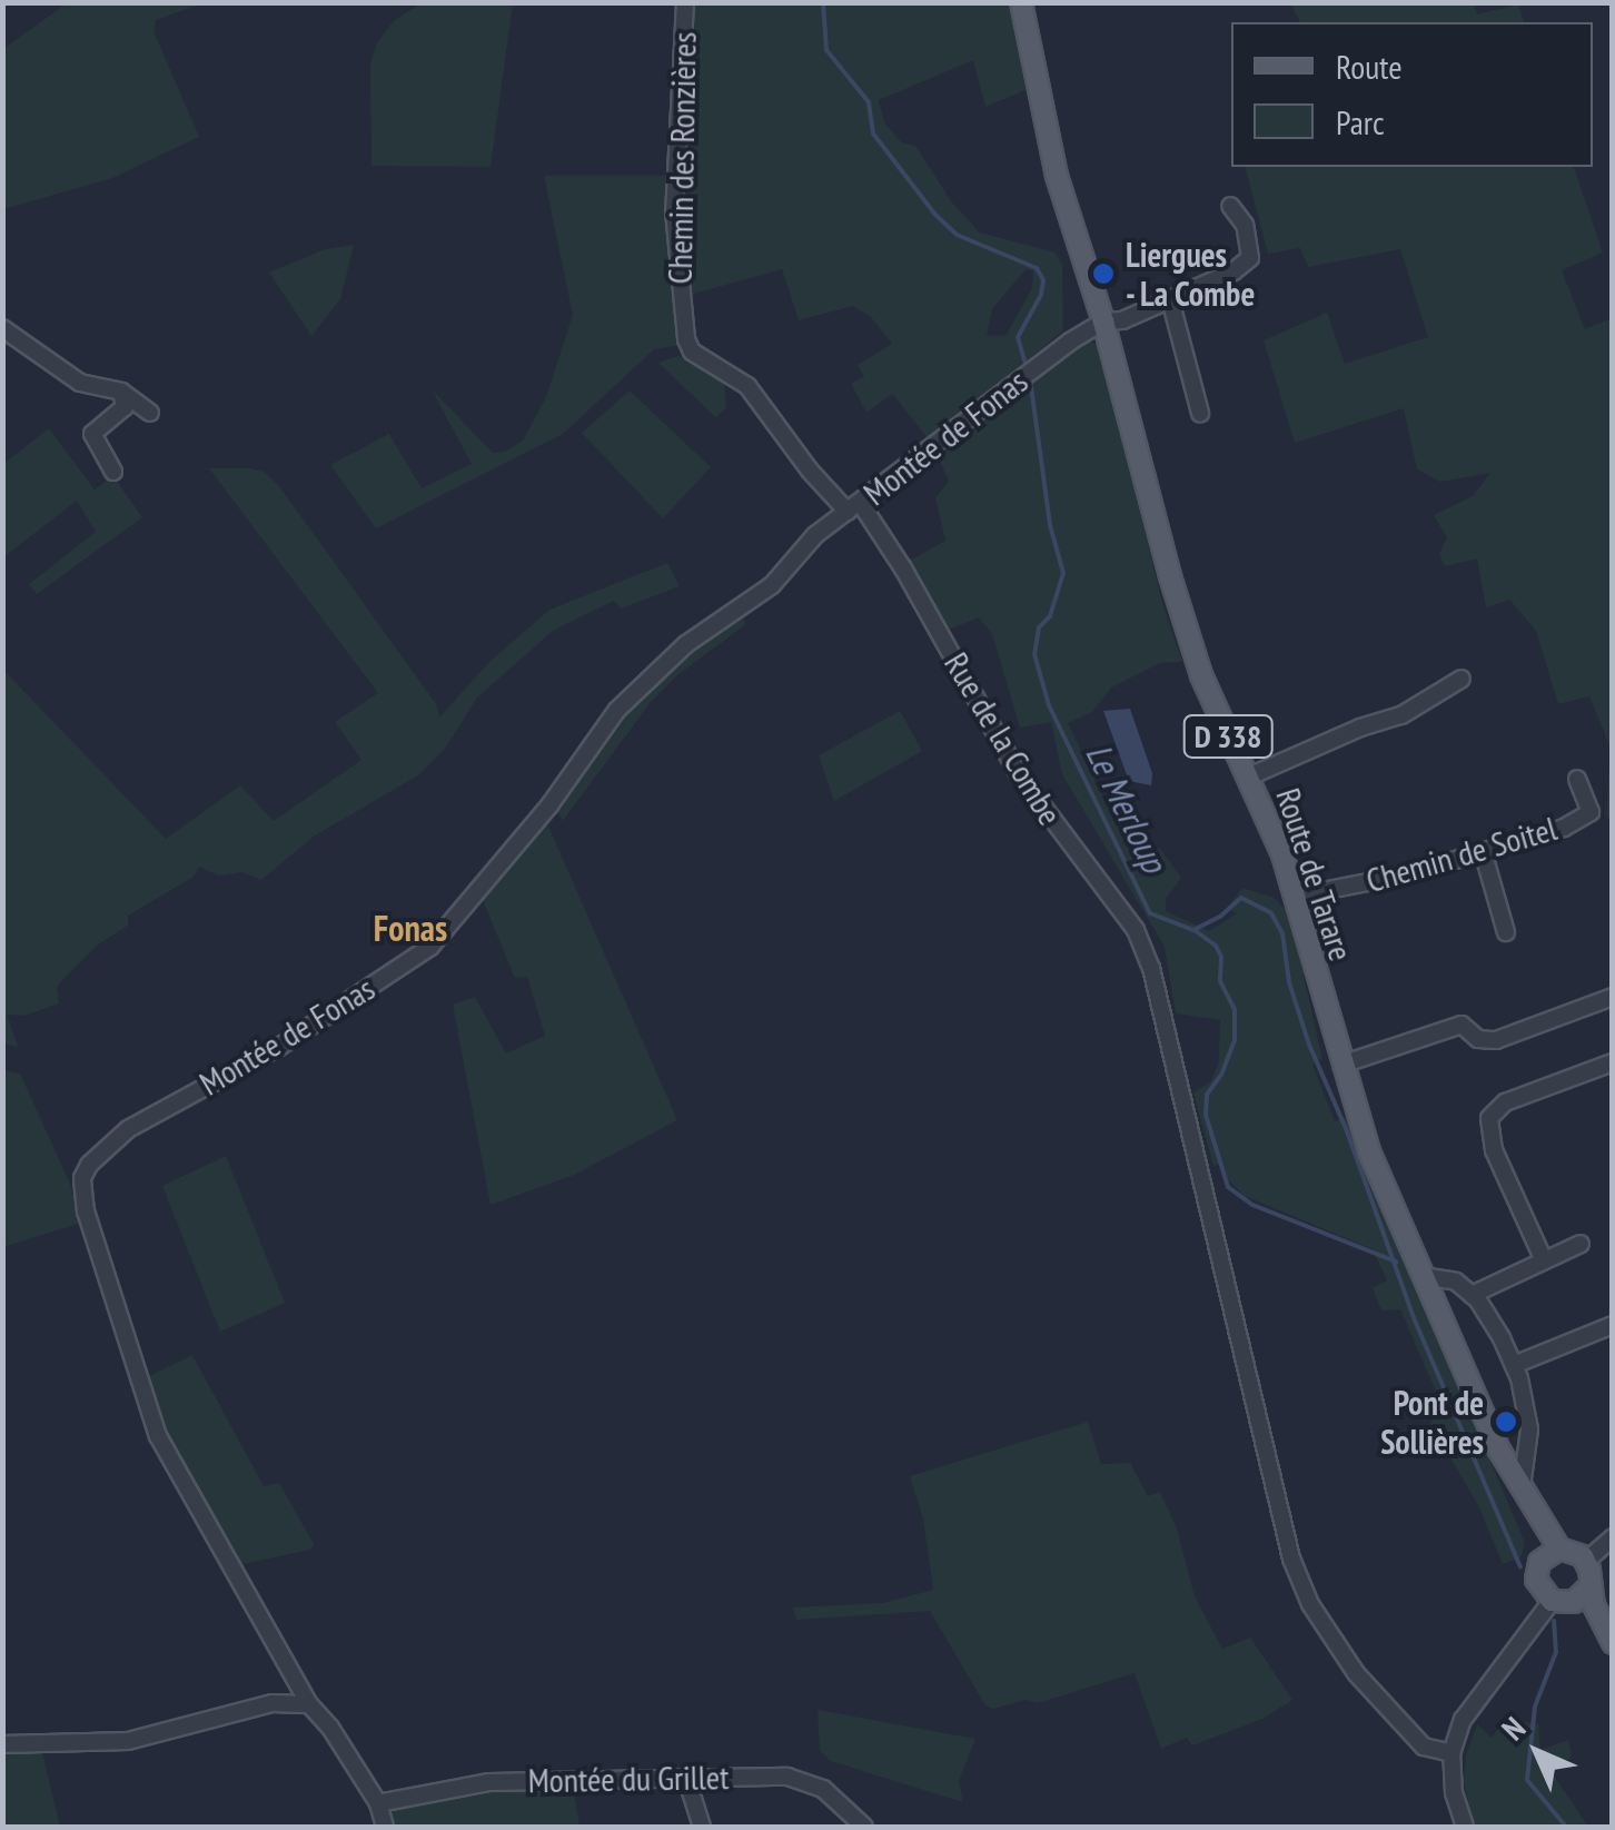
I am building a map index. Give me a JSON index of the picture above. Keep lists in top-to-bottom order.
{
  "streets": {
    "main road": ["D 338", "Route de Tarare"],
    "street": [
      "Chemin des Ronzières",
      "Montée de Fonas",
      "Rue de la Combe",
      "Chemin de Soitel",
      "Montée du Grillet"
    ]
  },
  "crossings": [
    ["Chemin des Ronzières", "Montée de Fonas"],
    ["Chemin des Ronzières", "Rue de la Combe"],
    ["Montée de Fonas", "Rue de la Combe"],
    ["Montée de Fonas", "Route de Tarare"],
    ["Chemin de Soitel", "Route de Tarare"]
  ],
  "districts": ["Fonas"],
  "water": ["Le Merloup"],
  "places": ["Liergues - La Combe", "Pont de Sollières"],
  "legend": ["Route", "Parc"],
  "north": "top left"
}
